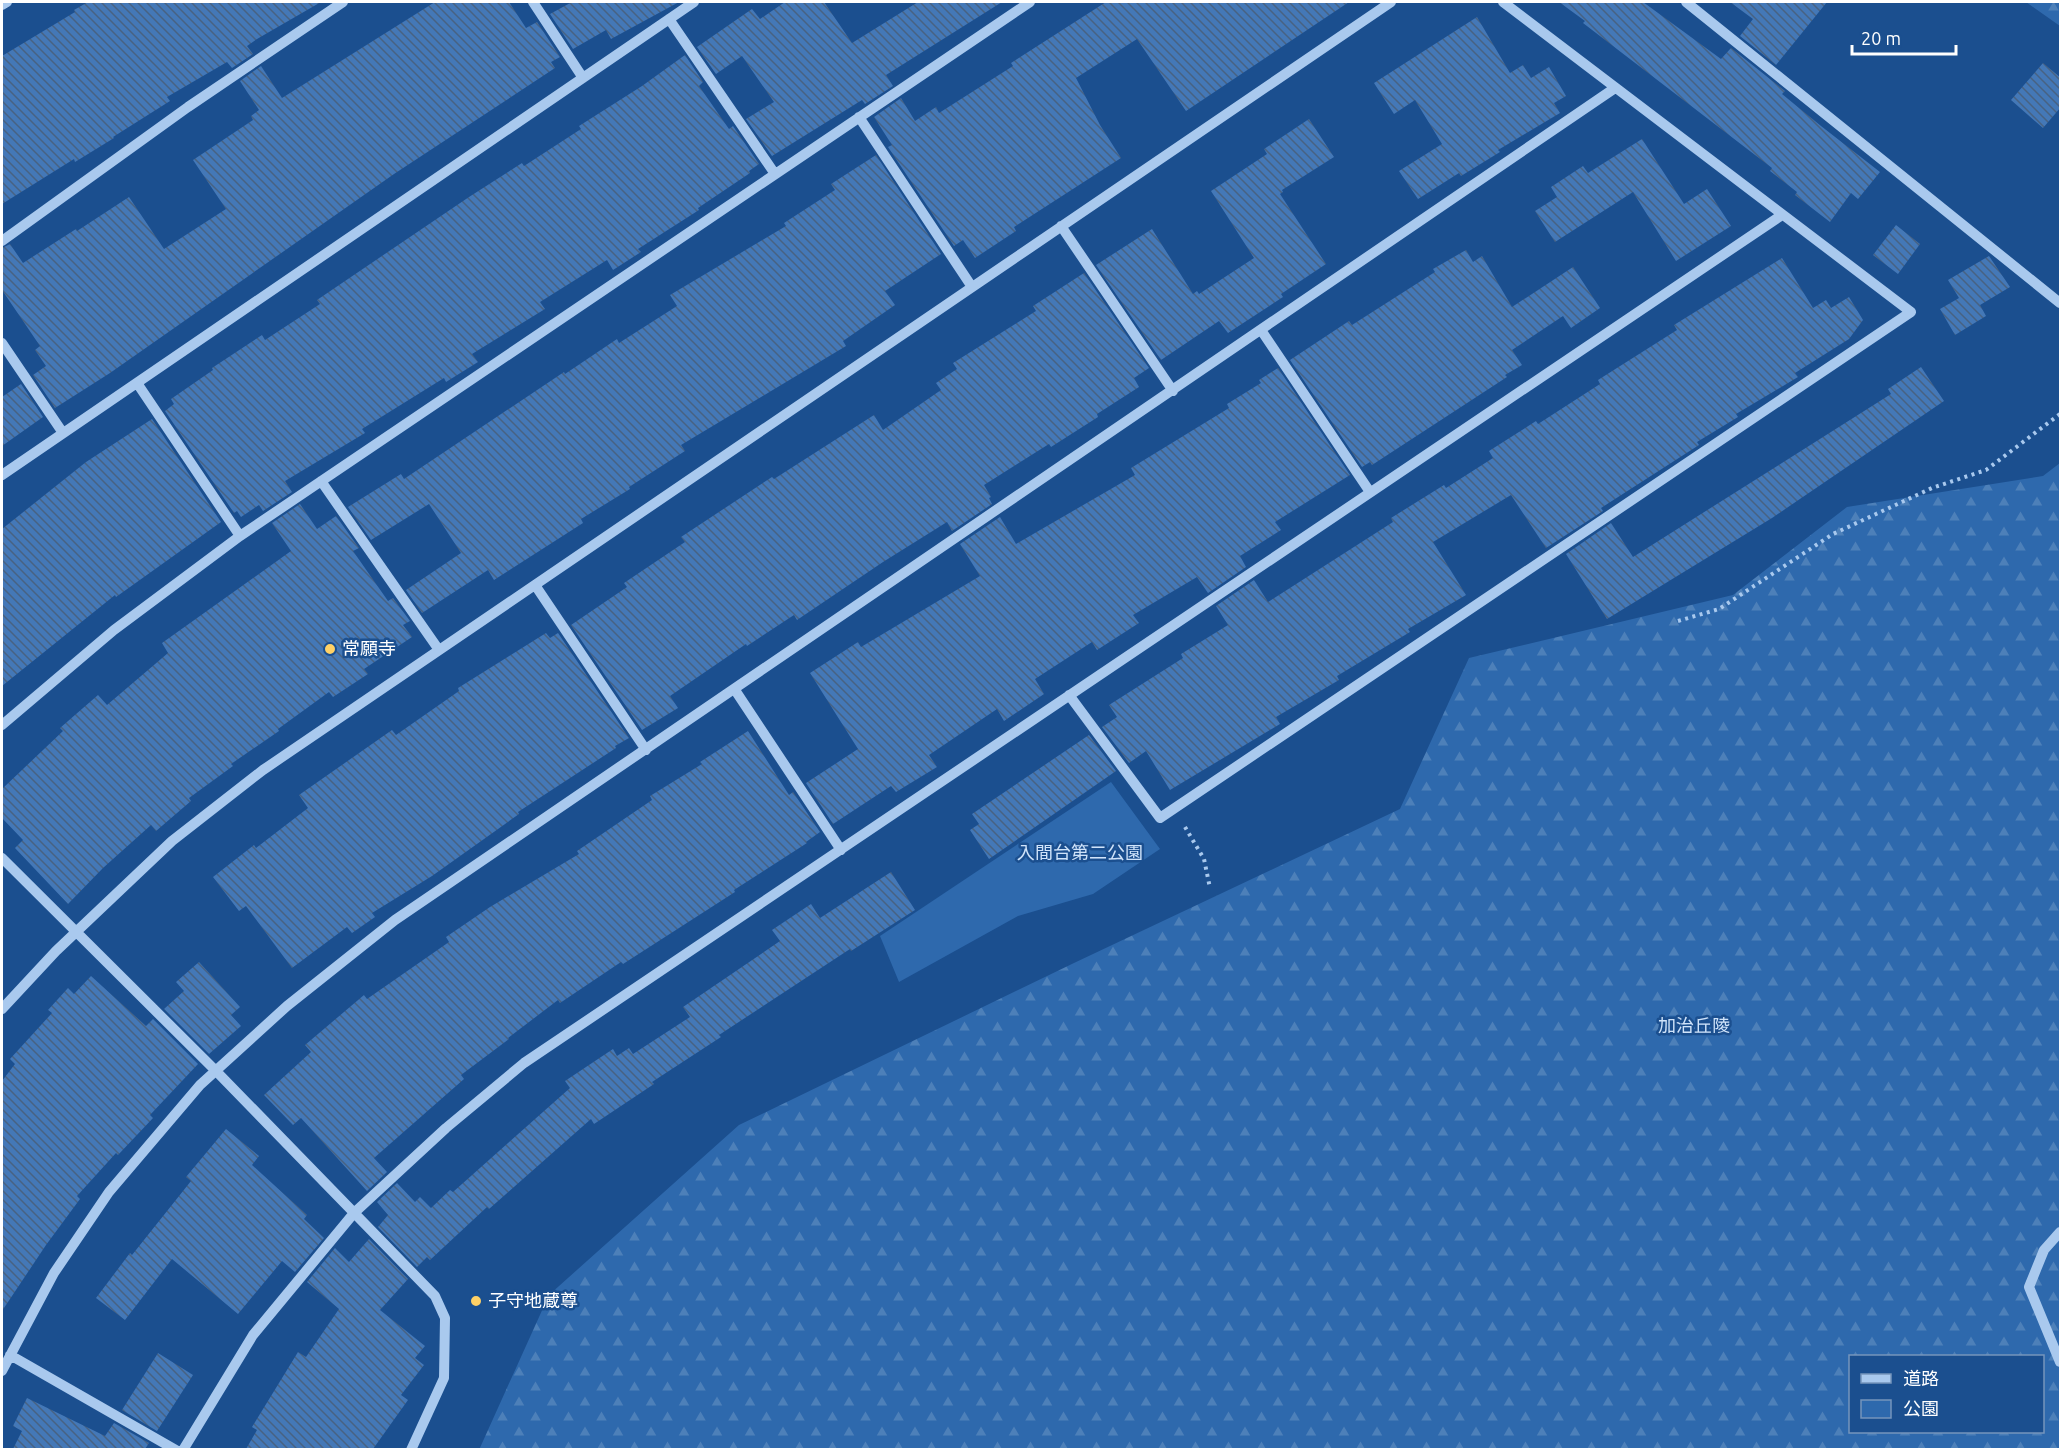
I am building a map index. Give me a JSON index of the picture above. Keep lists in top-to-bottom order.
{
  "parks": ["入間台第二公園", "加治丘陵"],
  "places": ["常願寺", "子守地蔵尊"],
  "legend": ["道路", "公園"],
  "scale_bar": "20 m"
}
